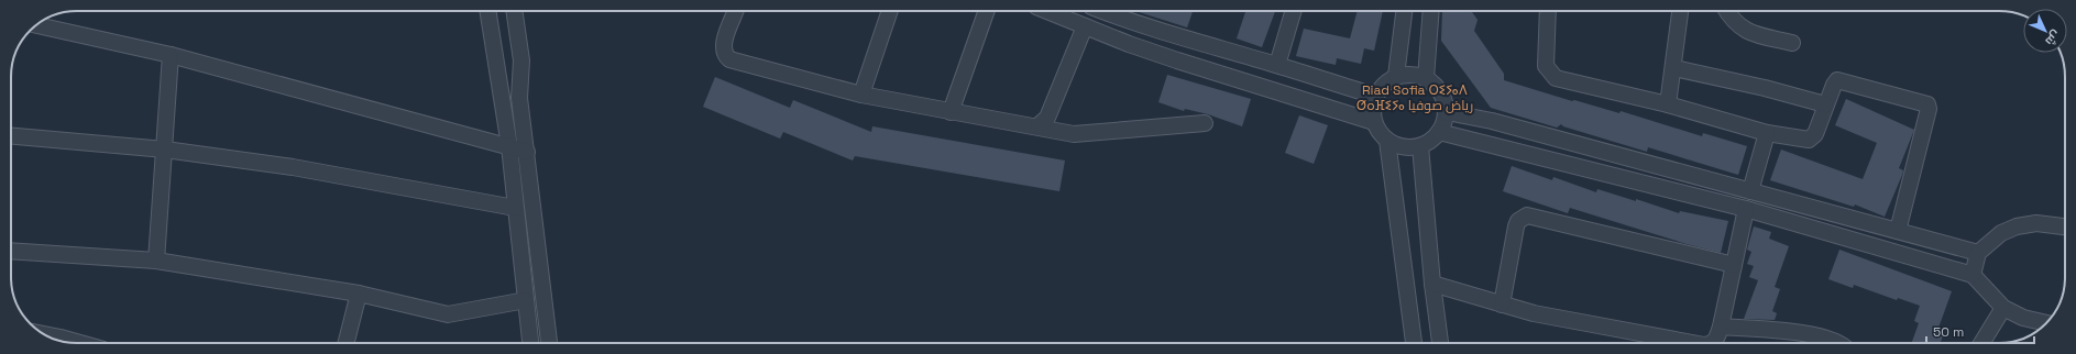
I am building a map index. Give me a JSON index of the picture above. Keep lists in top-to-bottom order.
{
  "districts": ["Riad Sofia ⵔⵉⵢⴰⴷ ⵚoⴼⵉⵢⴰ رياض صوفيا"],
  "scale_bar": "50 m",
  "north": "bottom right"
}
